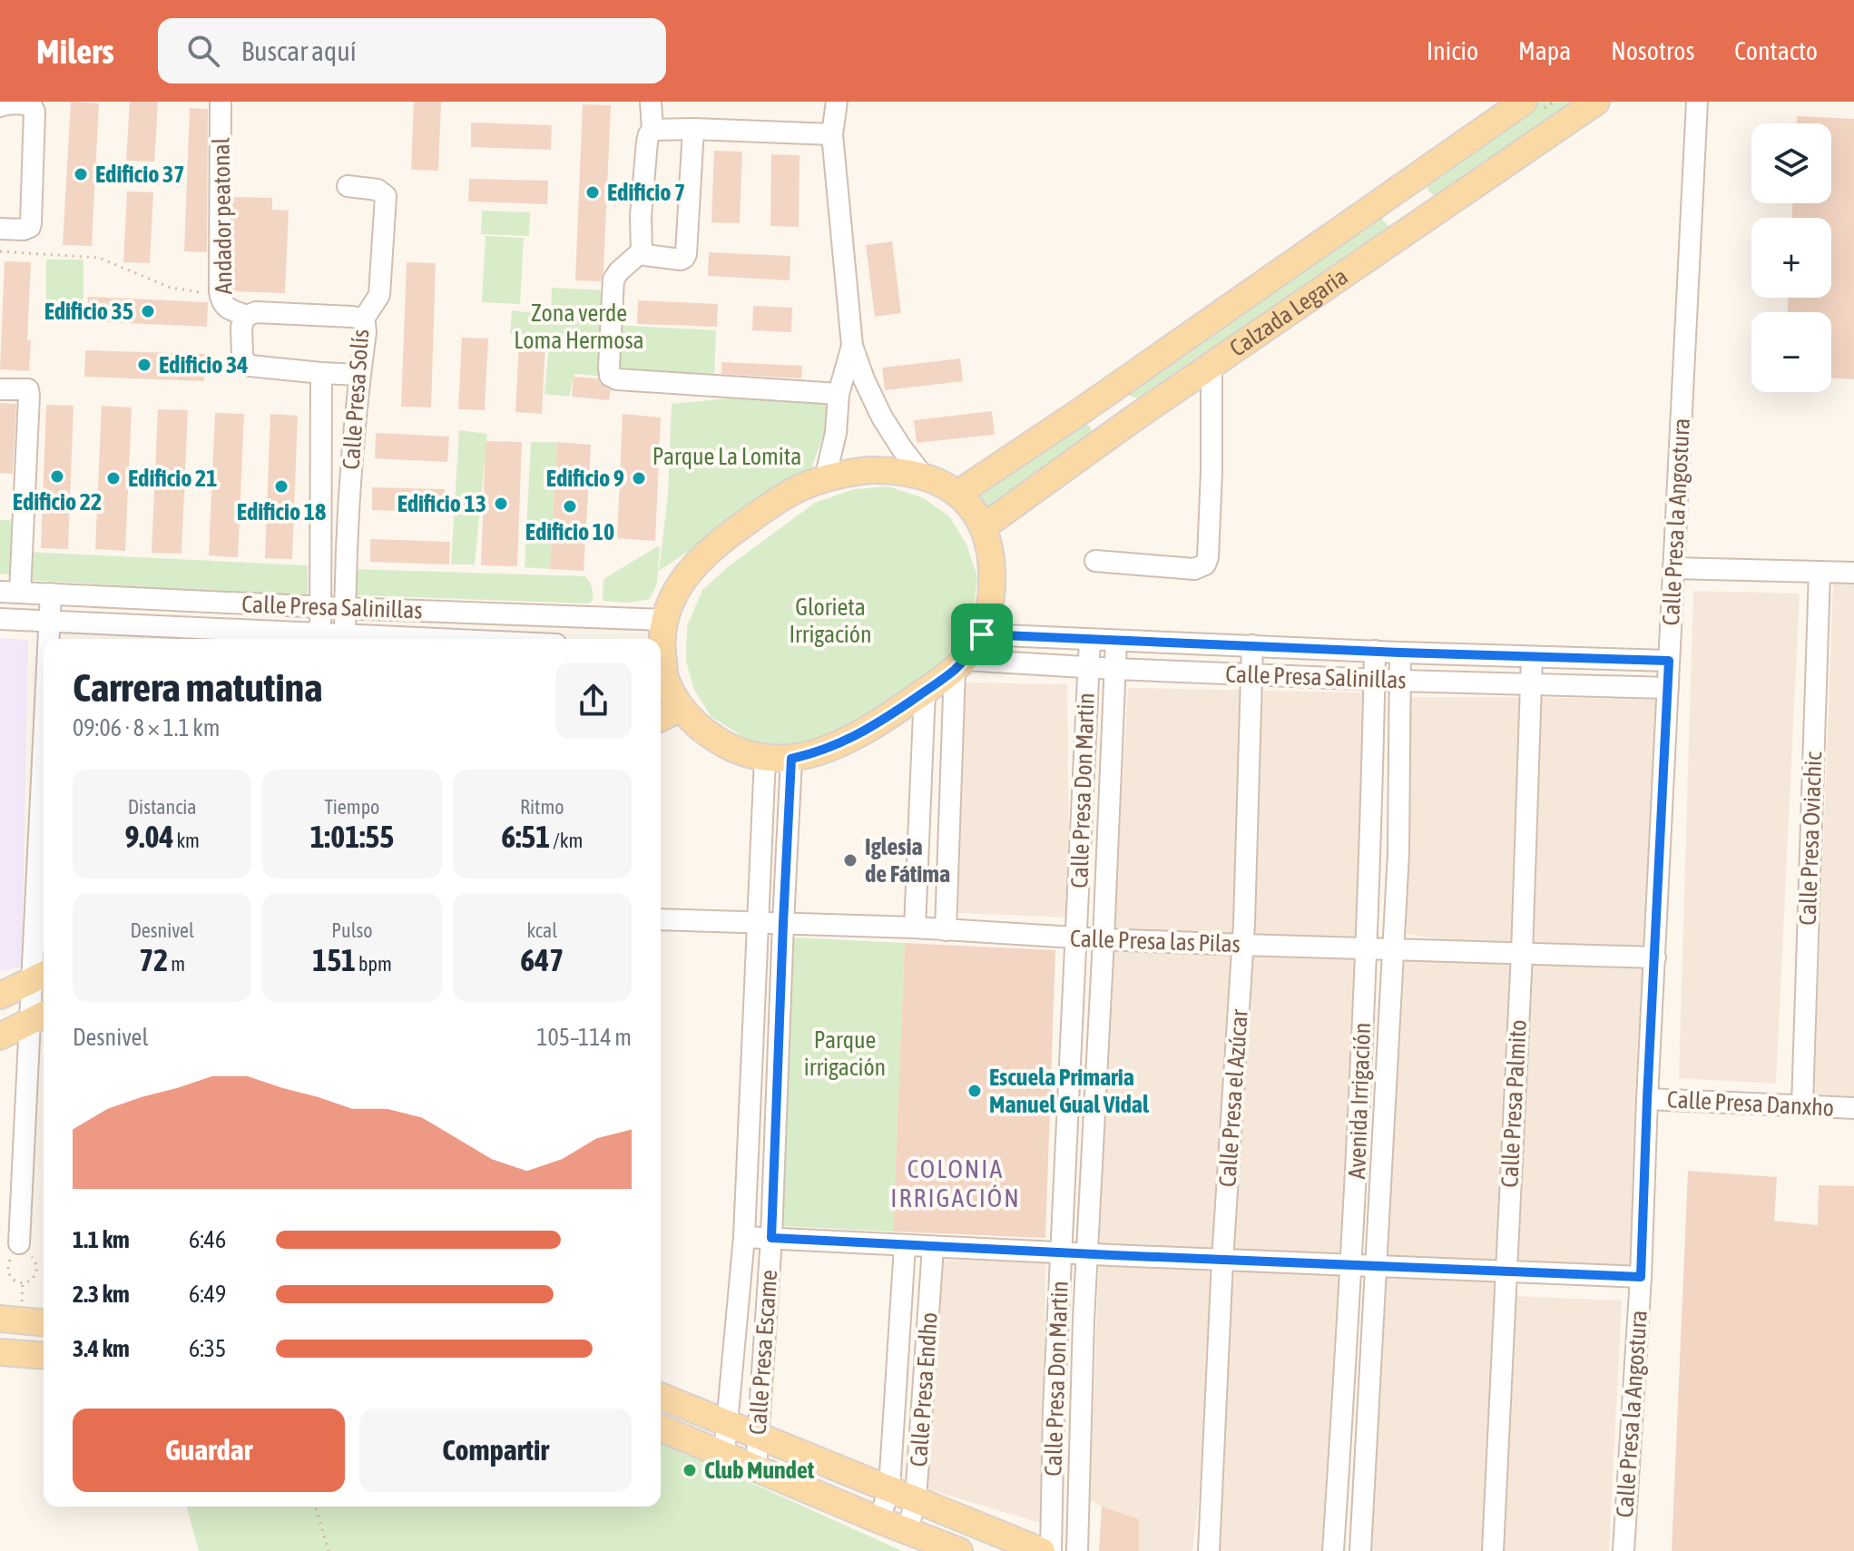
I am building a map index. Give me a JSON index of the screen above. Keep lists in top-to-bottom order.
{
  "streets": {
    "main road": ["Calzada Legaria"],
    "street": [
      "Andador peatonal",
      "Calle Presa Solís",
      "Calle Presa la Angostura",
      "Calle Presa Salinillas",
      "Calle Presa Don Martin",
      "Calle Presa Oviachic",
      "Calle Presa las Pilas",
      "Calle Presa el Azúcar",
      "Avenida Irrigación",
      "Calle Presa Palmito",
      "Calle Presa Danxho",
      "Calle Presa Escame",
      "Calle Presa Endho"
    ]
  },
  "crossings": [
    ["Andador peatonal", "Calle Presa Solís"],
    ["Calle Presa Solís", "Calle Presa Salinillas"],
    ["Calle Presa la Angostura", "Calle Presa Salinillas"],
    ["Calle Presa la Angostura", "Calle Presa las Pilas"],
    ["Calle Presa la Angostura", "Calle Presa Danxho"],
    ["Calle Presa Salinillas", "Calle Presa Don Martin"],
    ["Calle Presa Salinillas", "Calle Presa el Azúcar"],
    ["Calle Presa Salinillas", "Avenida Irrigación"],
    ["Calle Presa Salinillas", "Calle Presa Palmito"],
    ["Calle Presa Don Martin", "Calle Presa las Pilas"],
    ["Calle Presa Oviachic", "Calle Presa Danxho"],
    ["Calle Presa las Pilas", "Calle Presa el Azúcar"],
    ["Calle Presa las Pilas", "Avenida Irrigación"],
    ["Calle Presa las Pilas", "Calle Presa Palmito"],
    ["Calle Presa las Pilas", "Calle Presa Escame"]
  ],
  "districts": ["COLONIA IRRIGACIÓN"],
  "parks": [
    "Zona verde Loma Hermosa",
    "Parque La Lomita",
    "Glorieta Irrigación",
    "Parque irrigación"
  ],
  "places": [
    "Edificio 37",
    "Edificio 7",
    "Edificio 35",
    "Edificio 34",
    "Edificio 22",
    "Edificio 21",
    "Edificio 9",
    "Edificio 18",
    "Edificio 13",
    "Edificio 10",
    "Iglesia de Fátima",
    "Escuela Primaria Manuel Gual Vidal",
    "Club Mundet"
  ],
  "page": {
    "header": "Milers",
    "search": "Buscar aquí",
    "nav": [
      "Inicio",
      "Mapa",
      "Nosotros",
      "Contacto"
    ],
    "map_buttons": ["+", "−"],
    "heading": ["Carrera matutina", "09:06 · 8 × 1.1 km"],
    "stats": [
      ["Distancia", "9.04 km"],
      ["Tiempo", "1:01:55"],
      ["Ritmo", "6:51 /km"],
      ["Desnivel", "72 m"],
      ["Pulso", "151 bpm"],
      ["kcal", "647"]
    ],
    "chart": ["Desnivel", "105–114 m"],
    "list": [
      {
        "name": "1.1 km",
        "note": "6:46"
      },
      {
        "name": "2.3 km",
        "note": "6:49"
      },
      {
        "name": "3.4 km",
        "note": "6:35"
      }
    ],
    "buttons": ["Guardar", "Compartir"]
  }
}
